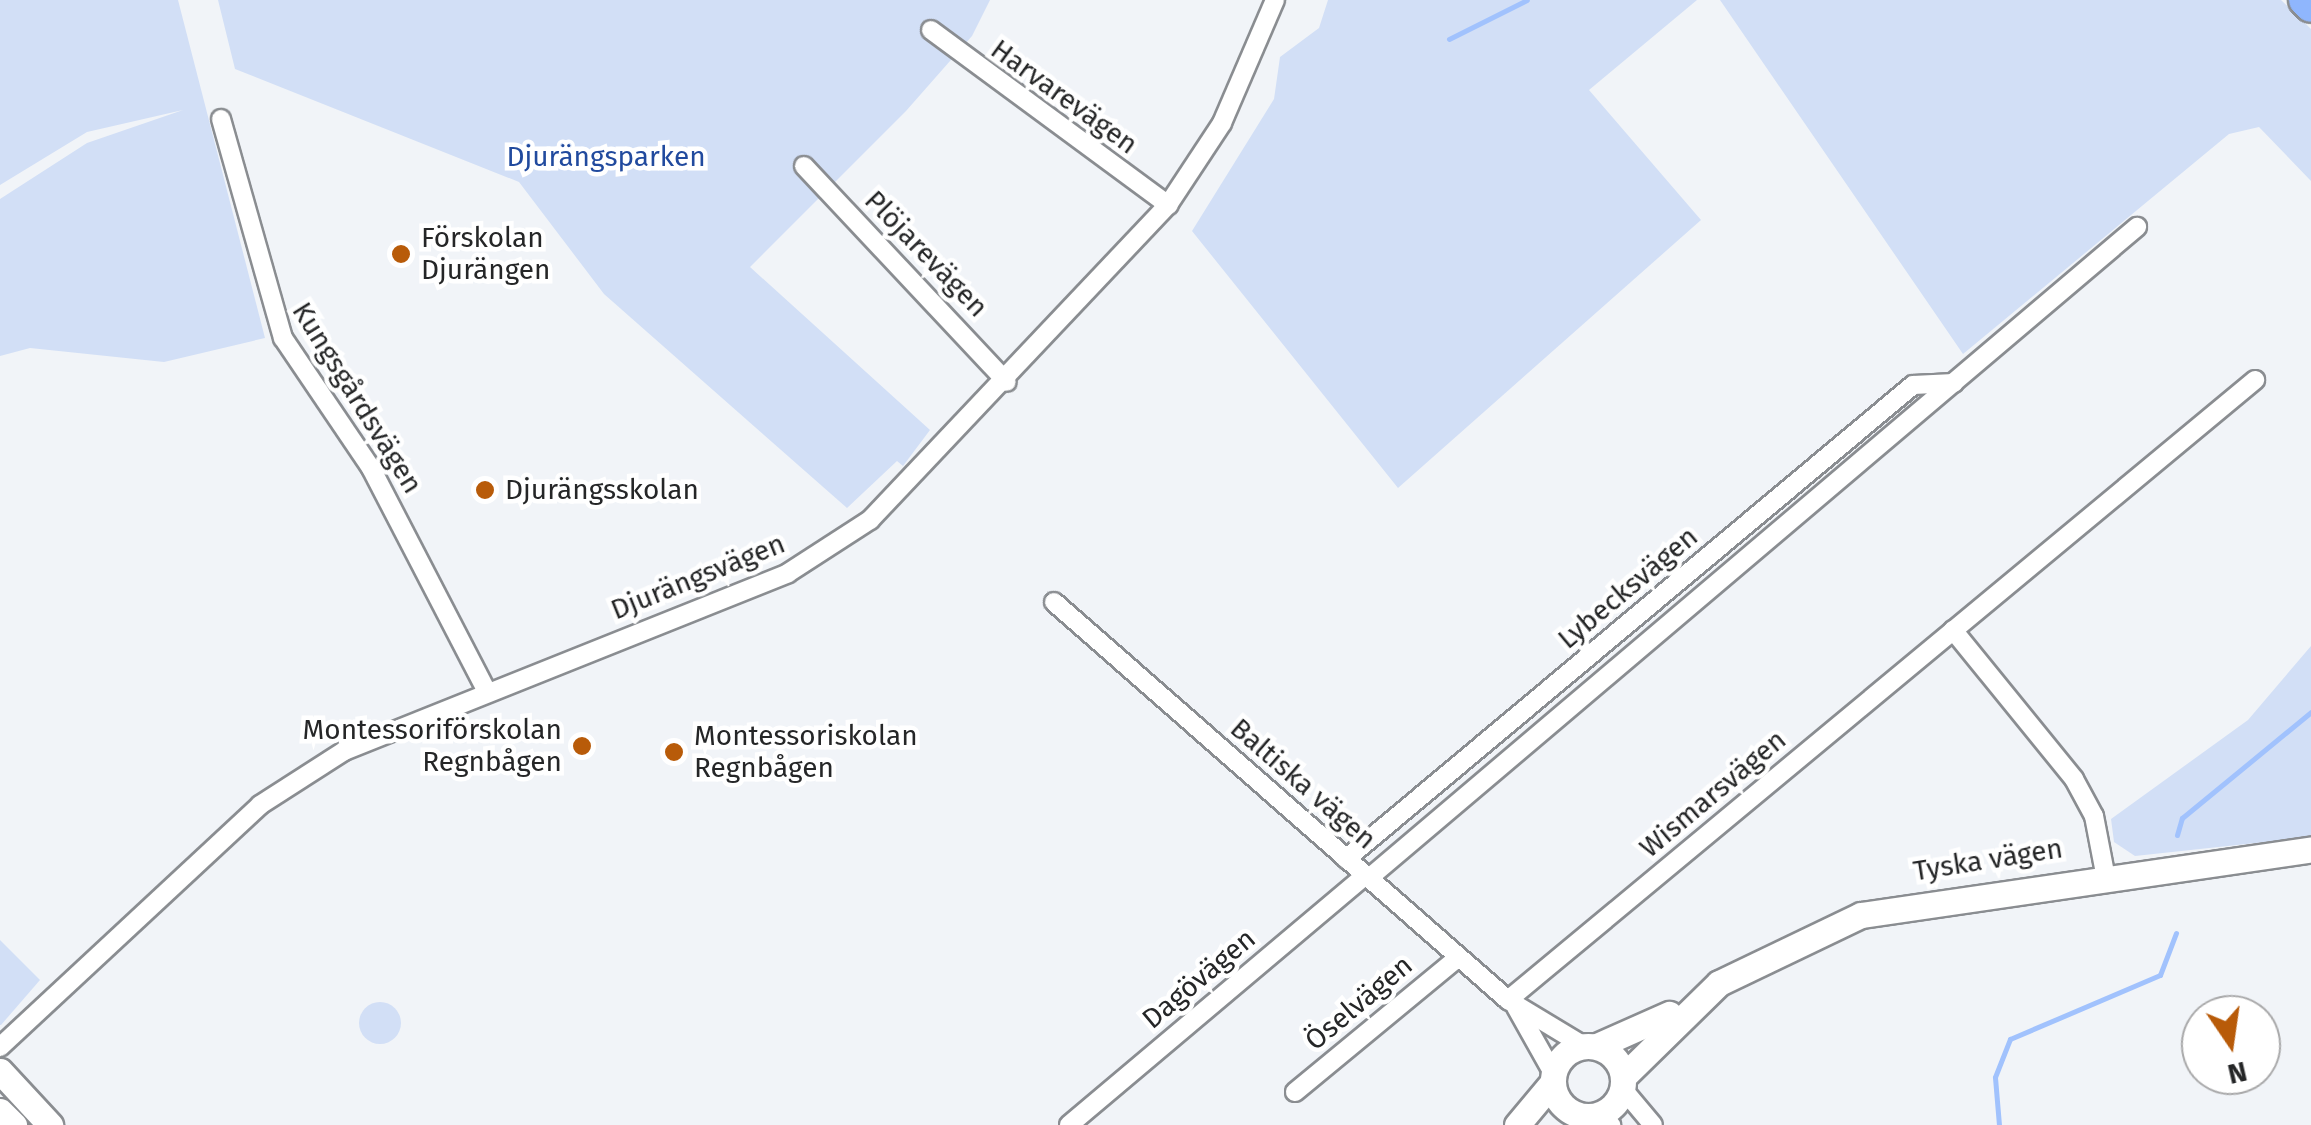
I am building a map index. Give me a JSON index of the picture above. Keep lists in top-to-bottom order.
{
  "streets": {
    "main road": ["Tyska vägen"],
    "street": [
      "Harvarevägen",
      "Plöjarevägen",
      "Kungsgårdsvägen",
      "Djurängsvägen",
      "Lybecksvägen",
      "Baltiska vägen",
      "Wismarsvägen",
      "Dagövägen",
      "Öselvägen"
    ]
  },
  "crossings": [
    ["Harvarevägen", "Djurängsvägen"],
    ["Plöjarevägen", "Djurängsvägen"],
    ["Kungsgårdsvägen", "Djurängsvägen"],
    ["Lybecksvägen", "Baltiska vägen"],
    ["Lybecksvägen", "Dagövägen"],
    ["Baltiska vägen", "Wismarsvägen"],
    ["Baltiska vägen", "Tyska vägen"],
    ["Baltiska vägen", "Dagövägen"],
    ["Baltiska vägen", "Öselvägen"]
  ],
  "parks": ["Djurängsparken"],
  "places": [
    "Förskolan Djurängen",
    "Djurängsskolan",
    "Montessoriförskolan Regnbågen",
    "Montessoriskolan Regnbågen"
  ],
  "north": "bottom"
}
